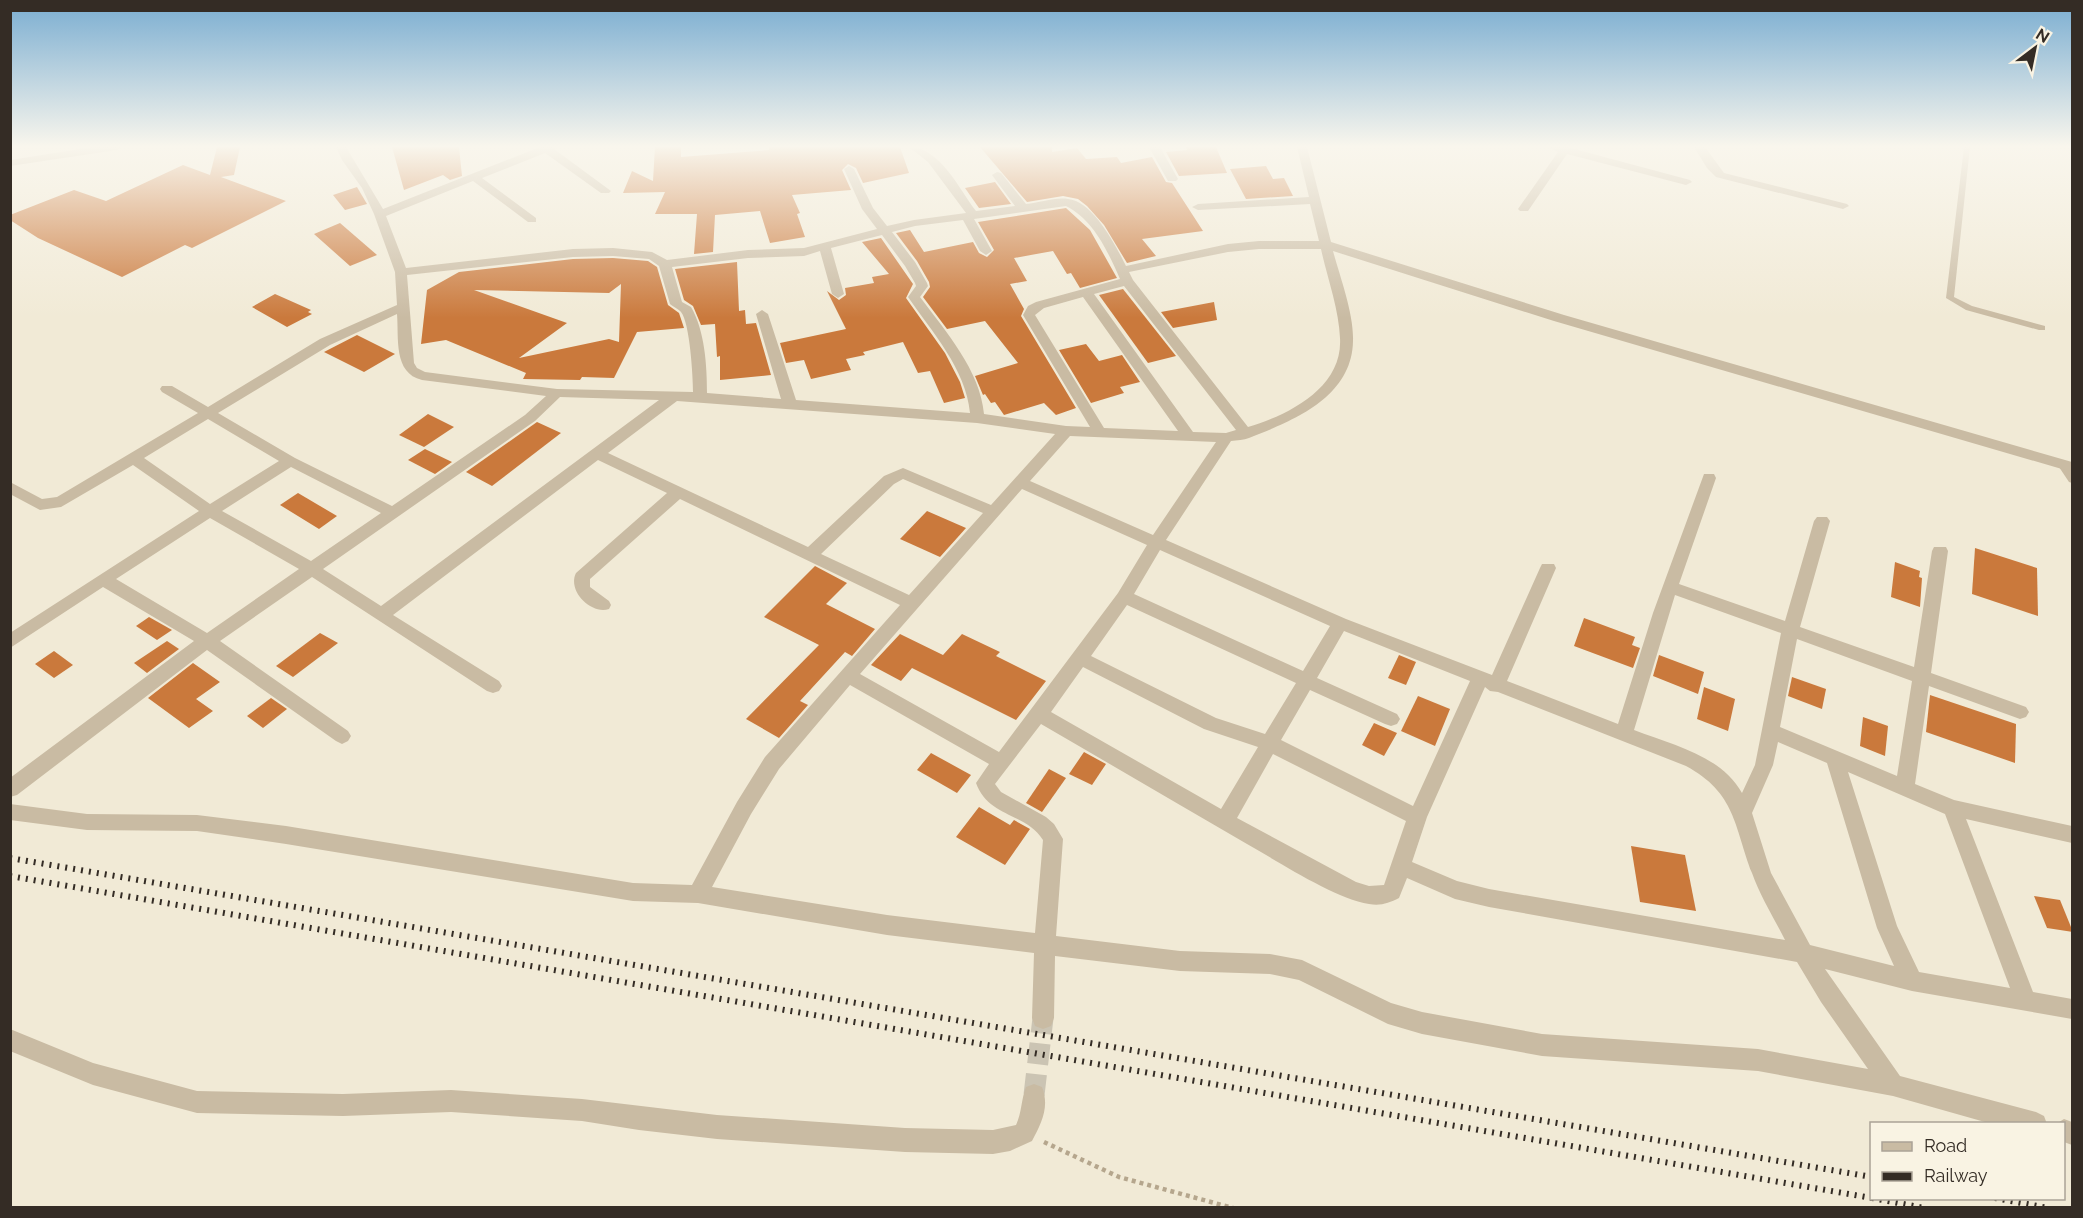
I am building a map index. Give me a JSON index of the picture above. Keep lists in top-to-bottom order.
{
  "legend": ["Road", "Railway"],
  "north": "top right"
}
